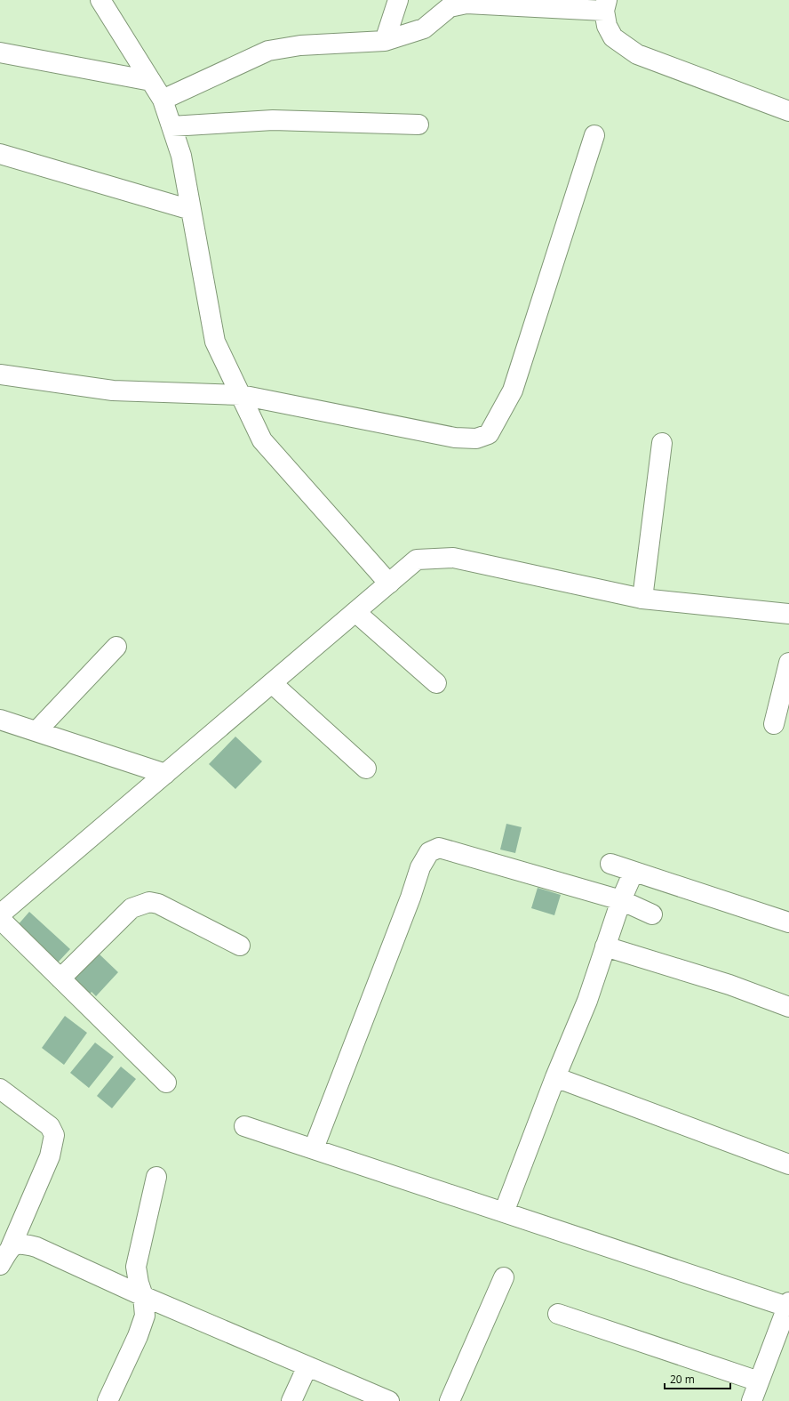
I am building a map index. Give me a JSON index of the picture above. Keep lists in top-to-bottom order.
{
  "scale_bar": "20 m"
}
